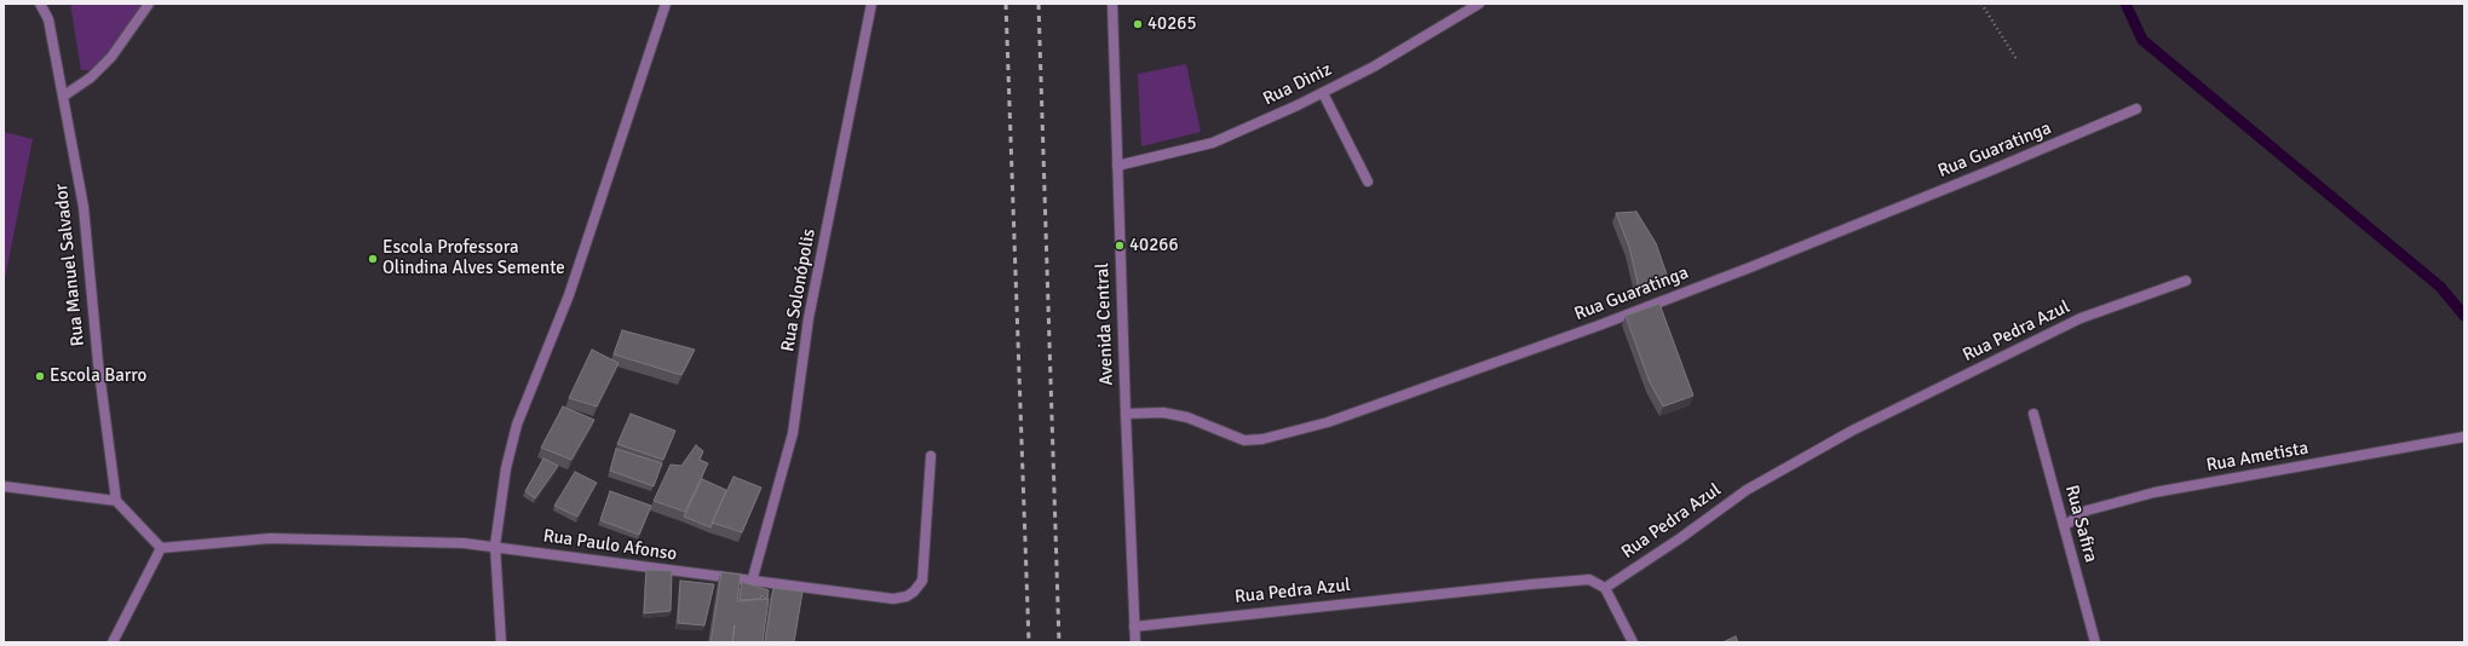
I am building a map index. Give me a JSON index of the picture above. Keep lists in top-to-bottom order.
{
  "streets": {
    "street": [
      "Rua Diniz",
      "Rua Guaratinga",
      "Rua Manuel Salvador",
      "Rua Solonópolis",
      "Avenida Central",
      "Rua Pedra Azul",
      "Rua Ametista",
      "Rua Safira",
      "Rua Paulo Afonso"
    ]
  },
  "crossings": [
    ["Rua Diniz", "Avenida Central"],
    ["Rua Guaratinga", "Avenida Central"],
    ["Rua Solonópolis", "Rua Paulo Afonso"],
    ["Avenida Central", "Rua Pedra Azul"],
    ["Rua Ametista", "Rua Safira"]
  ],
  "places": [
    "40265",
    "40266",
    "Escola Professora Olindina Alves Semente",
    "Escola Barro"
  ]
}
